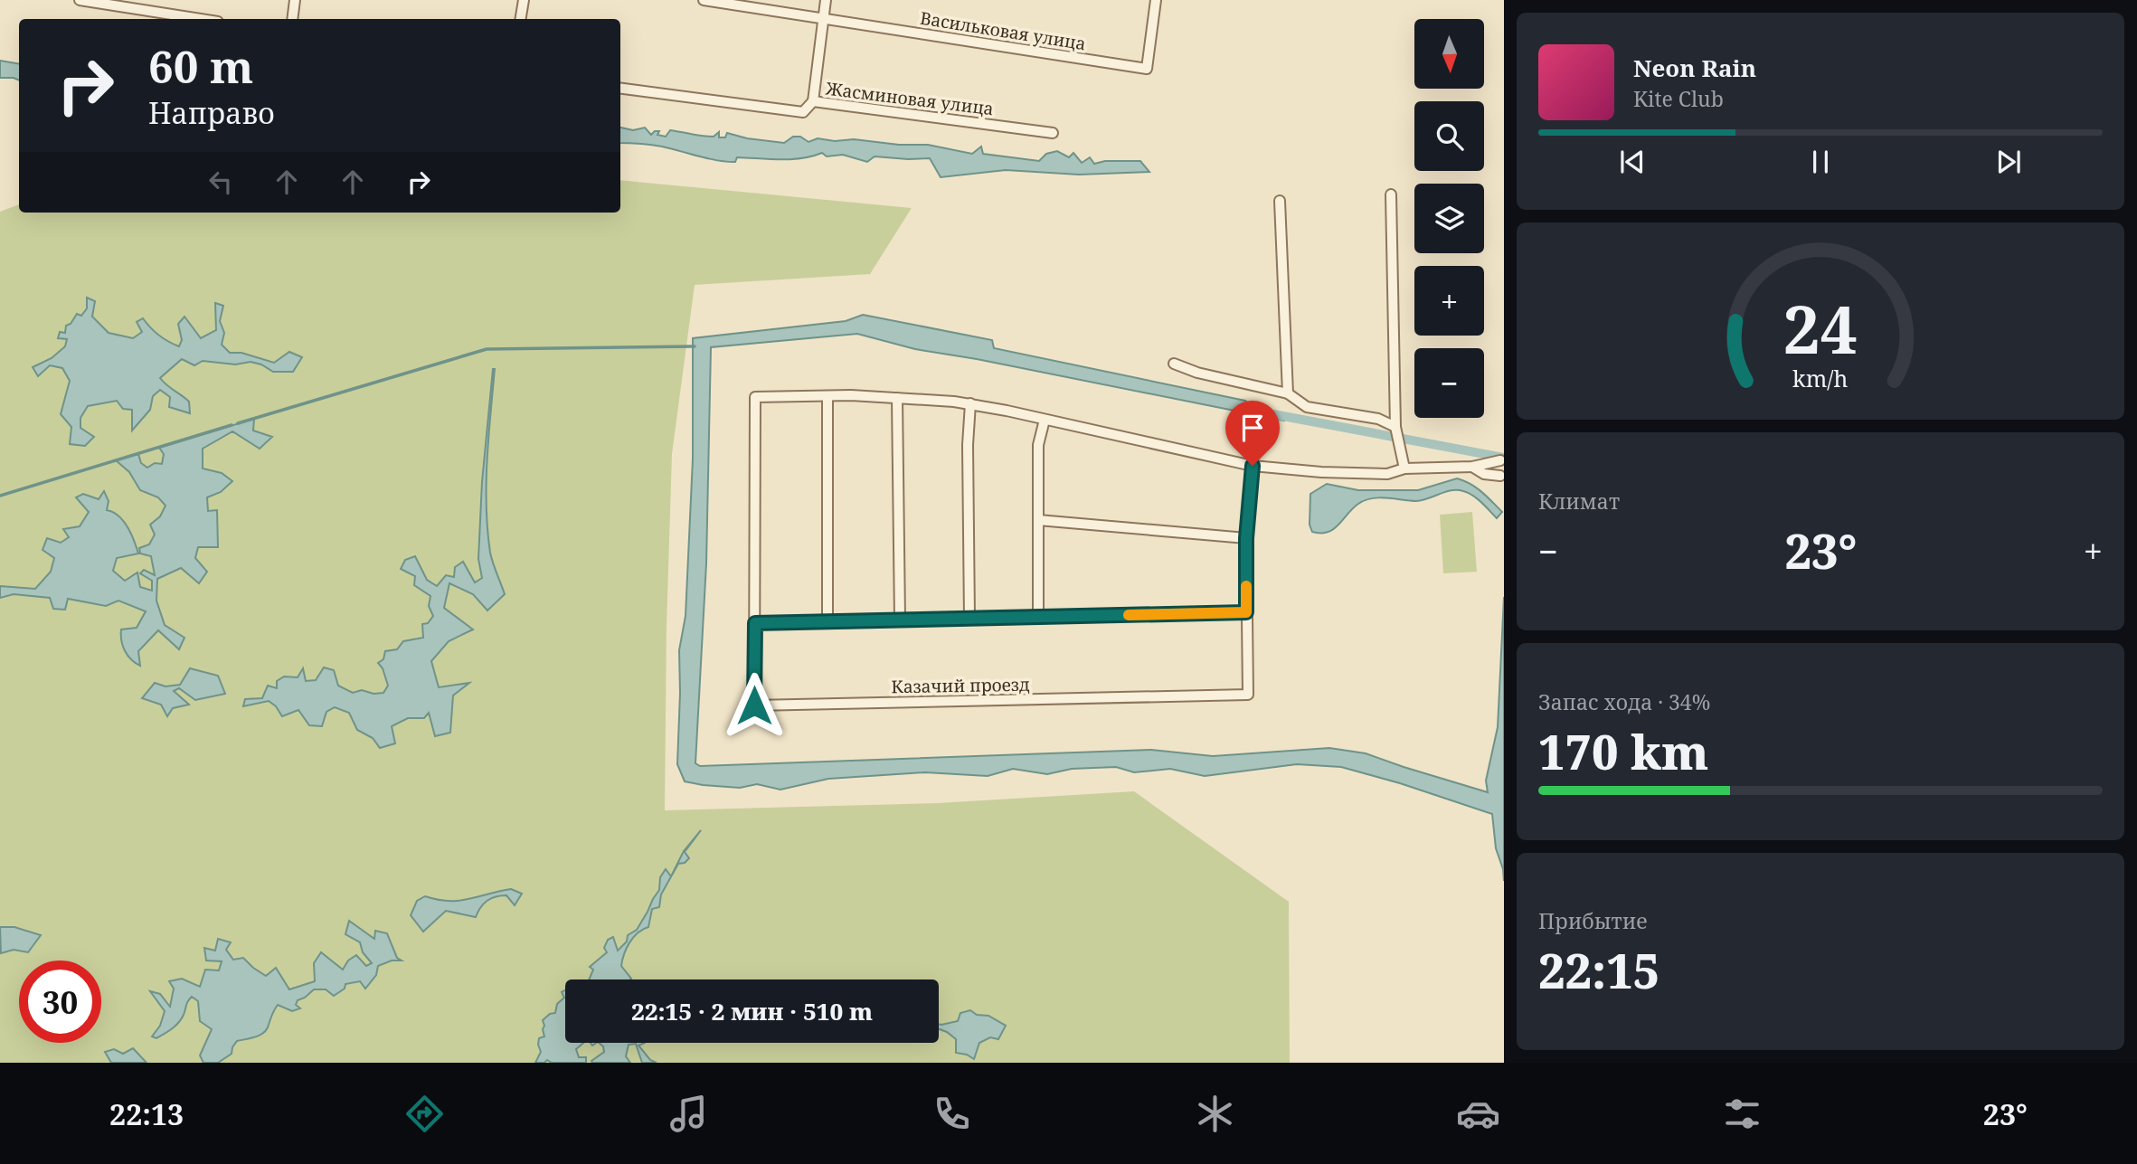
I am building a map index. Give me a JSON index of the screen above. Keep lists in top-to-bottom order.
{
  "streets": {
    "street": ["Васильковая улица", "Жасминовая улица", "Казачий проезд"]
  },
  "north": "bottom",
  "page": {
    "map_buttons": ["+", "−"],
    "turn": ["60 m", "Направо"],
    "song": ["Neon Rain", "Kite Club"],
    "tile": [
      "Климат",
      ["Запас хода · 34%", "170 km"],
      ["Прибытие", "22:15"]
    ],
    "heat": ["−", "23°", "+"],
    "limit": "30",
    "trip": "22:15 · 2 мин · 510 m",
    "tabs": ["22:13", "23°"],
    "gauge": ["24", "km/h"]
  }
}
